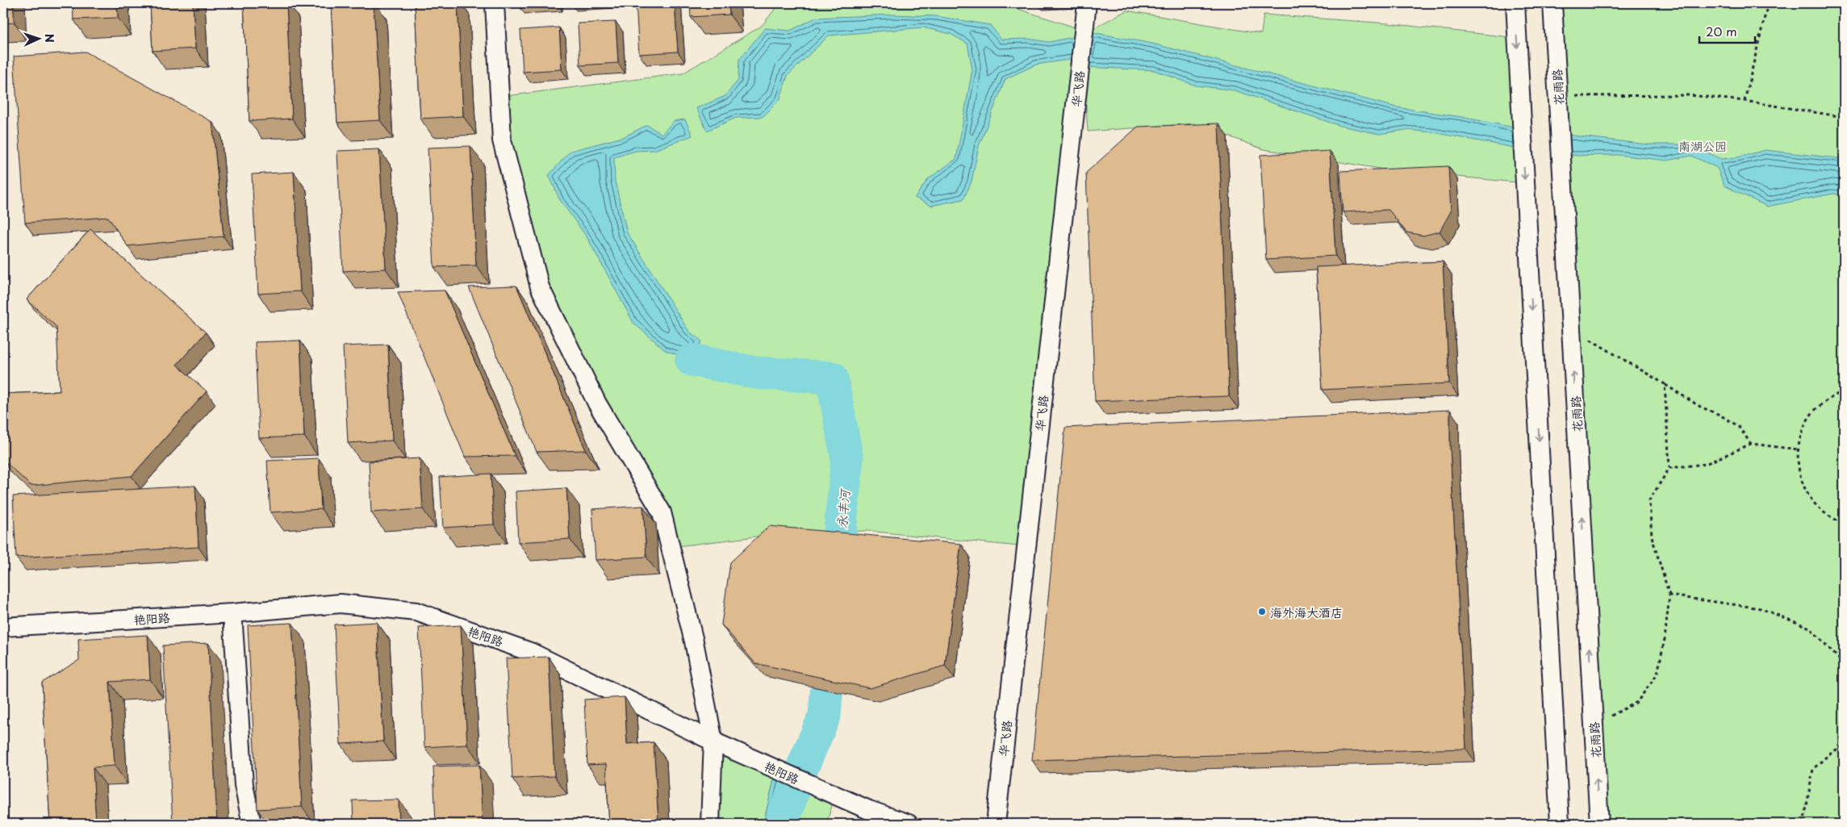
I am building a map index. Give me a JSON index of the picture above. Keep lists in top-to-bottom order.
{
  "streets": {
    "street": ["花雨路", "华飞路", "艳阳路"]
  },
  "water": ["永丰河"],
  "parks": ["南湖公园"],
  "places": ["海外海大酒店"],
  "scale_bar": "20 m",
  "north": "right"
}
